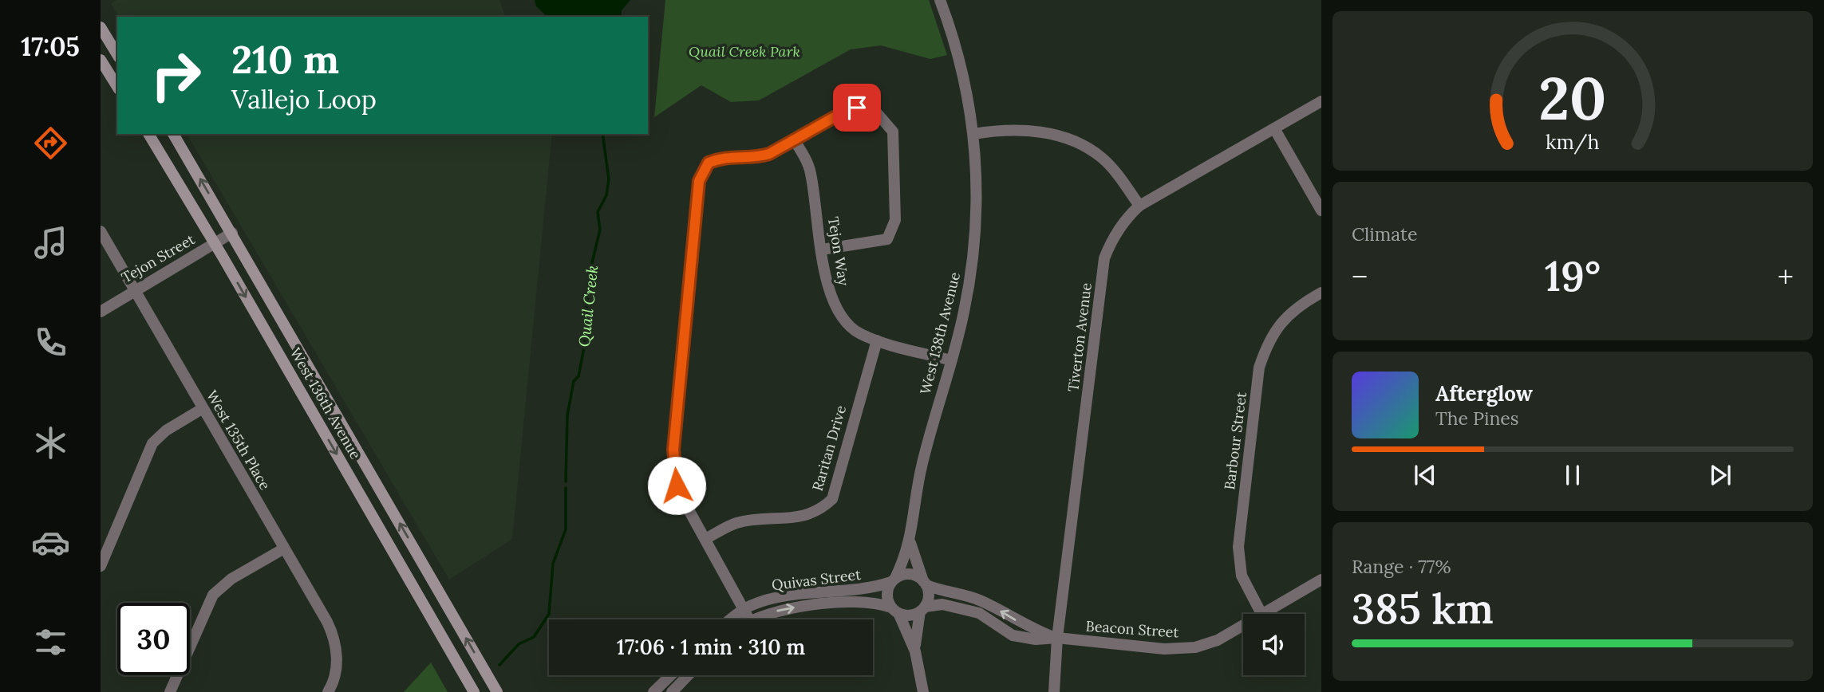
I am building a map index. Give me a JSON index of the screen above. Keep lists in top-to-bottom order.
{
  "streets": {
    "main road": ["West 136th Avenue"],
    "street": [
      "Tejon Way",
      "Tejon Street",
      "West 138th Avenue",
      "Tiverton Avenue",
      "West 135th Place",
      "Barbour Street",
      "Raritan Drive",
      "Quivas Street",
      "Beacon Street"
    ]
  },
  "crossings": [
    ["Tejon Way", "West 138th Avenue"],
    ["Tejon Way", "Raritan Drive"],
    ["Tejon Street", "West 136th Avenue"],
    ["Tejon Street", "West 135th Place"],
    ["West 138th Avenue", "Quivas Street"],
    ["West 138th Avenue", "Beacon Street"],
    ["Tiverton Avenue", "Beacon Street"],
    ["Barbour Street", "Beacon Street"],
    ["Quivas Street", "Beacon Street"]
  ],
  "water": ["Quail Creek"],
  "parks": ["Quail Creek Park"],
  "page": {
    "tabs": "17:05",
    "turn": ["210 m", "Vallejo Loop"],
    "tile": [
      "Climate",
      ["Range · 77%", "385 km"]
    ],
    "heat": ["−", "19°", "+"],
    "song": ["Afterglow", "The Pines"],
    "limit": "30",
    "trip": "17:06 · 1 min · 310 m",
    "gauge": ["20", "km/h"]
  }
}
